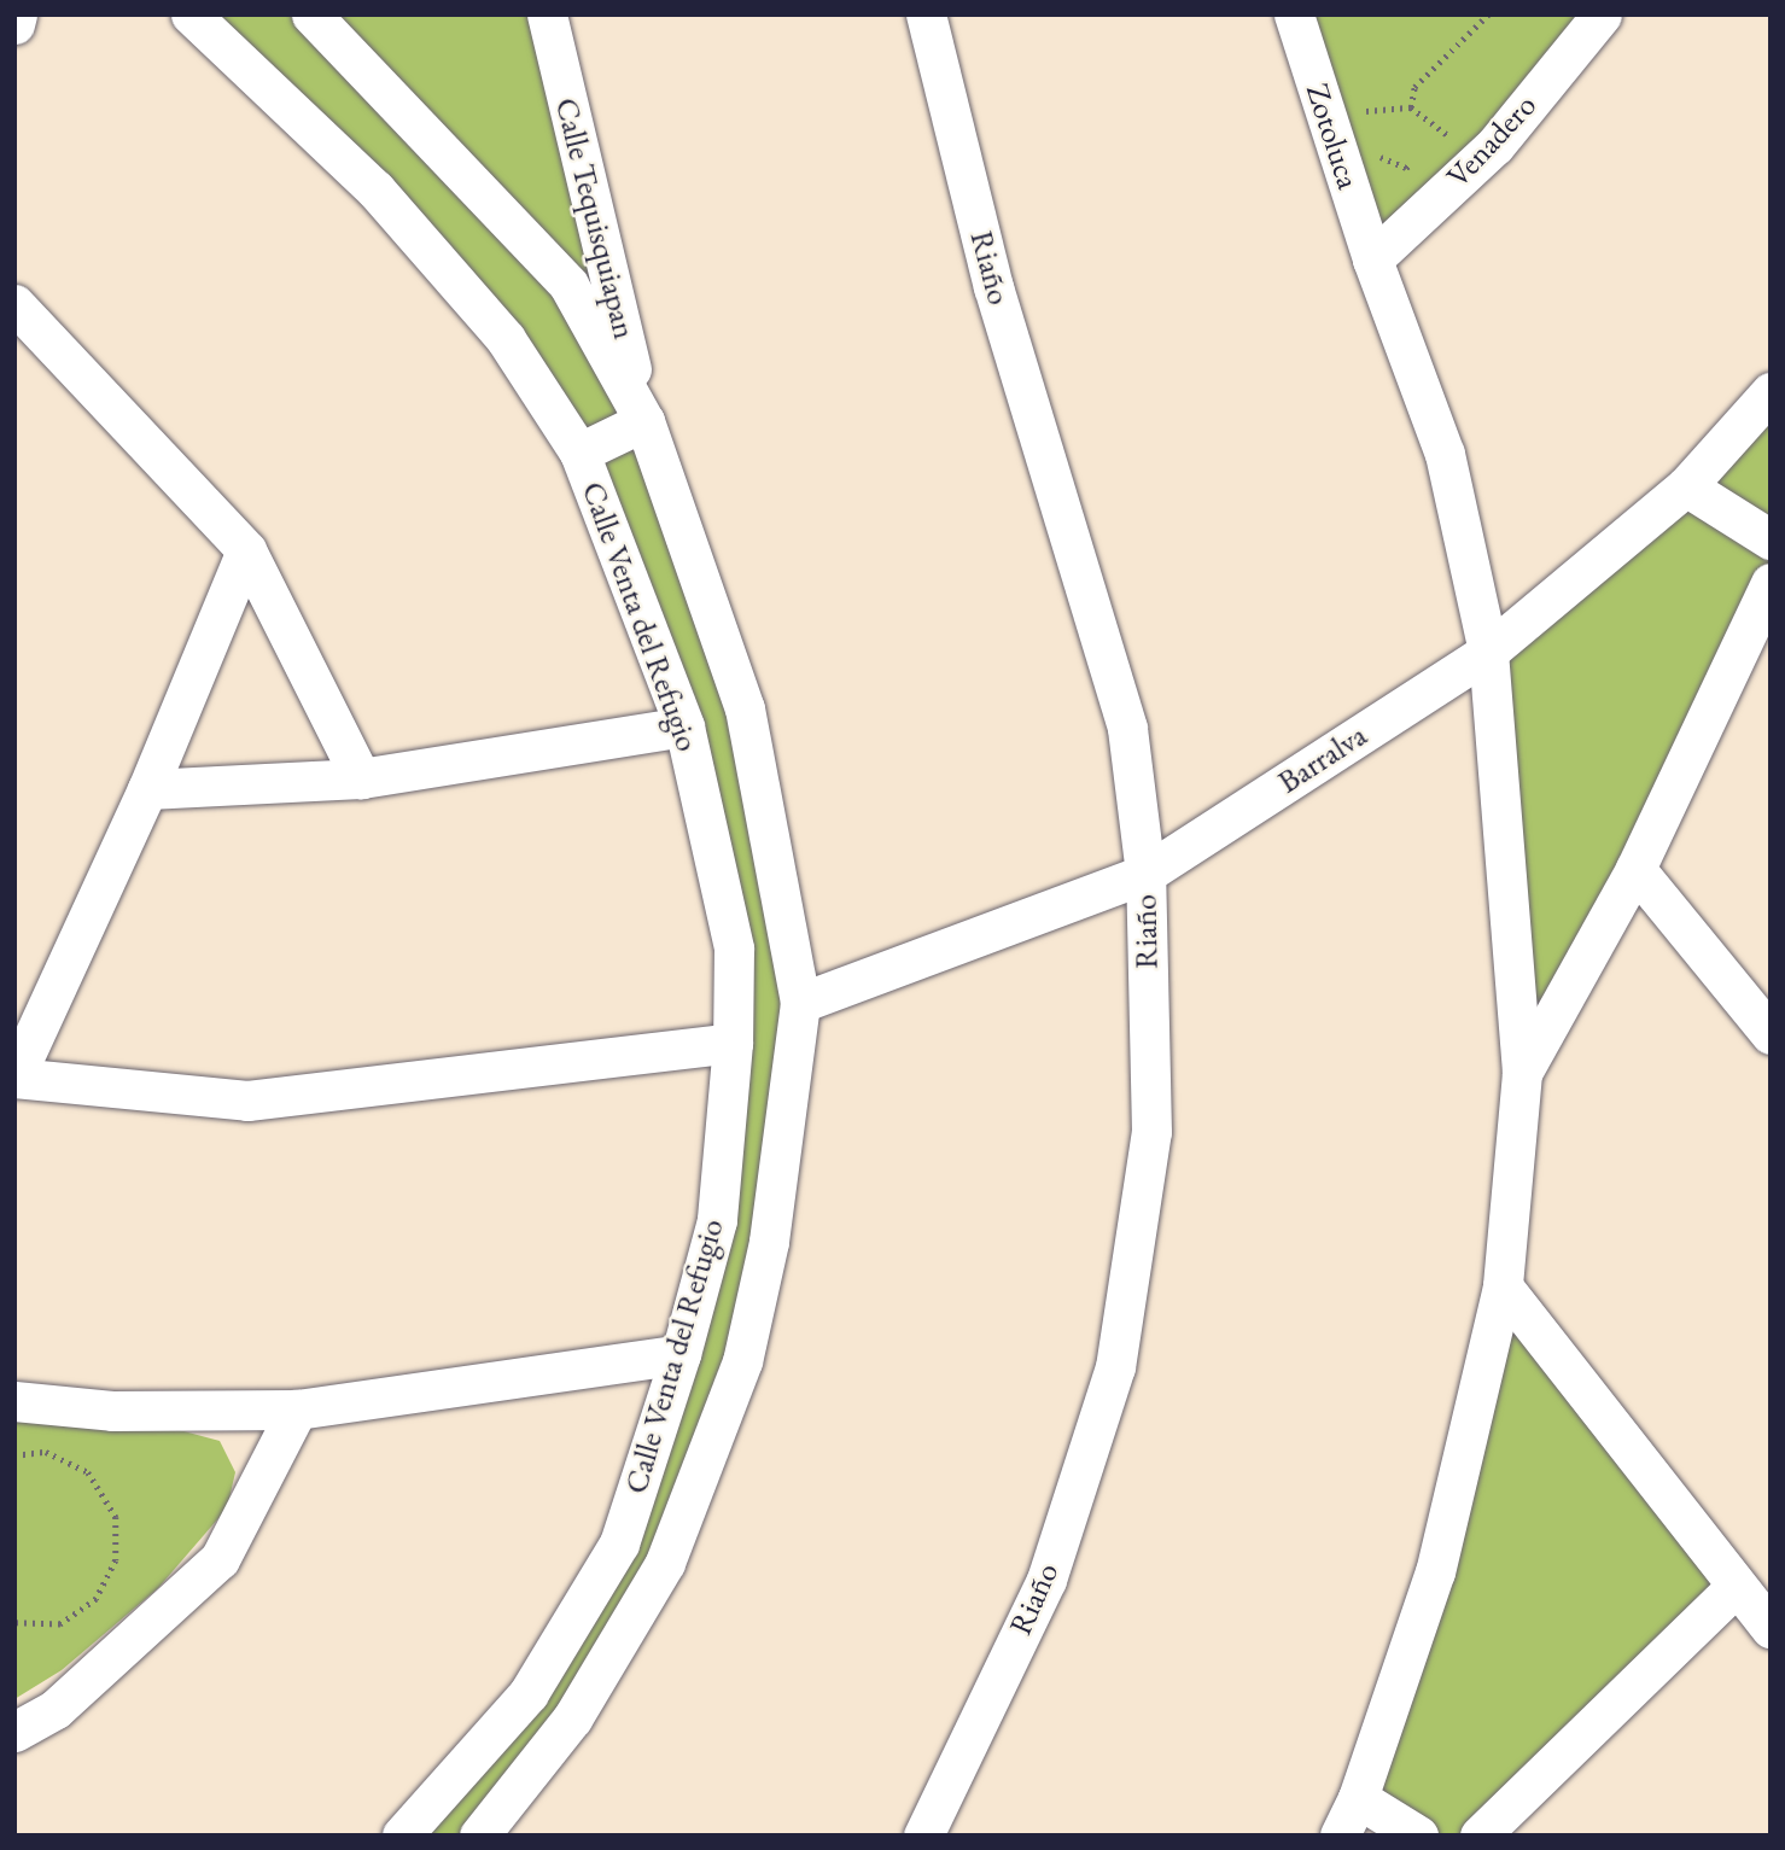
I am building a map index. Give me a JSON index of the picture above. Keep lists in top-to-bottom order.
{
  "streets": {
    "street": [
      "Zotoluca",
      "Venadero",
      "Calle Tequisquiapan",
      "Riaño",
      "Calle Venta del Refugio",
      "Barralva"
    ]
  },
  "crossings": [
    ["Zotoluca", "Venadero"],
    ["Zotoluca", "Barralva"],
    ["Calle Tequisquiapan", "Calle Venta del Refugio"],
    ["Riaño", "Barralva"],
    ["Calle Venta del Refugio", "Barralva"]
  ]
}
